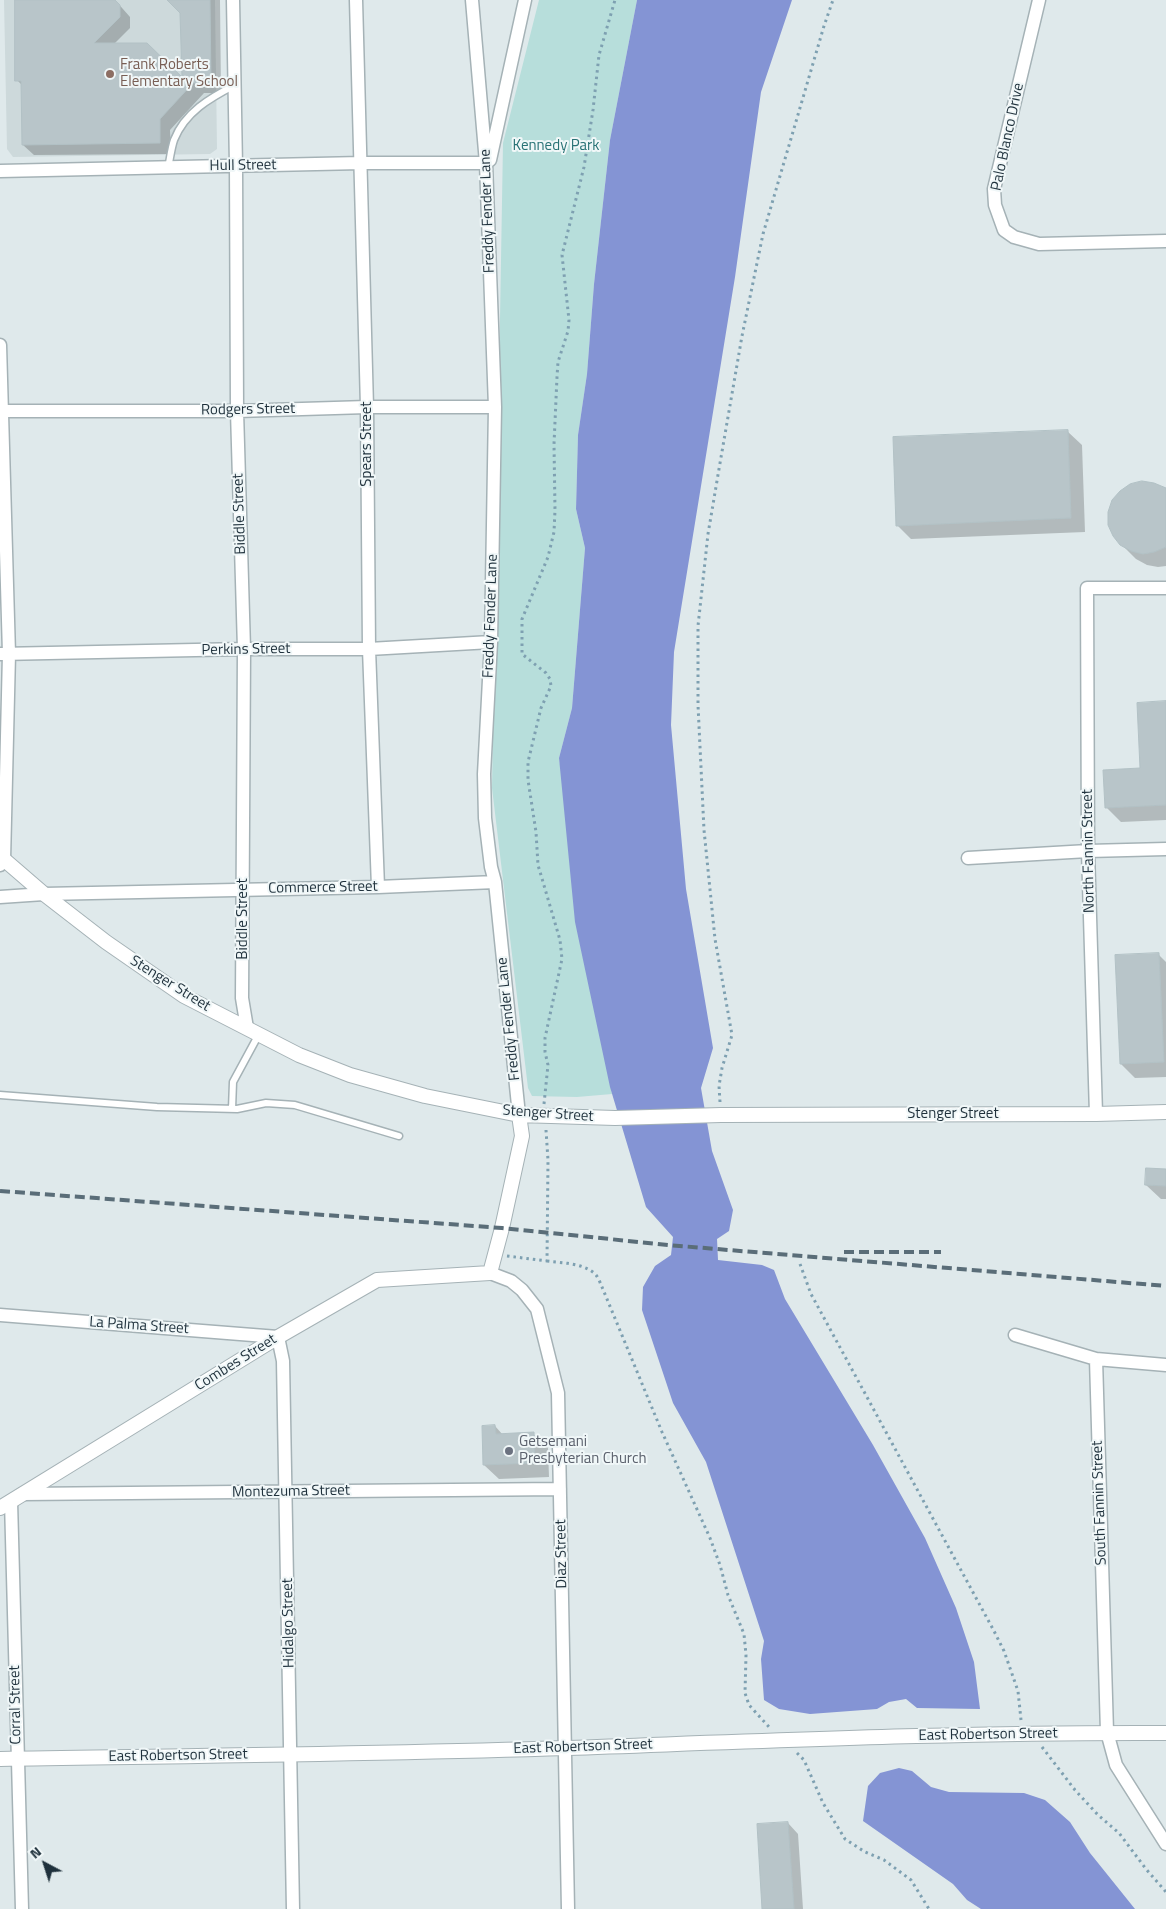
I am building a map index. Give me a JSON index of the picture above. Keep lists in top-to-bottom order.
{
  "streets": {
    "street": [
      "Palo Blanco Drive",
      "Hull Street",
      "Freddy Fender Lane",
      "Rodgers Street",
      "Spears Street",
      "Biddle Street",
      "Perkins Street",
      "North Fannin Street",
      "Commerce Street",
      "Stenger Street",
      "La Palma Street",
      "Combes Street",
      "Montezuma Street",
      "South Fannin Street",
      "Diaz Street",
      "Hidalgo Street",
      "Corral Street",
      "East Robertson Street"
    ]
  },
  "crossings": [
    ["Hull Street", "Freddy Fender Lane"],
    ["Hull Street", "Spears Street"],
    ["Hull Street", "Biddle Street"],
    ["Freddy Fender Lane", "Rodgers Street"],
    ["Freddy Fender Lane", "Perkins Street"],
    ["Freddy Fender Lane", "Commerce Street"],
    ["Freddy Fender Lane", "Stenger Street"],
    ["Rodgers Street", "Spears Street"],
    ["Rodgers Street", "Biddle Street"],
    ["Spears Street", "Perkins Street"],
    ["Spears Street", "Commerce Street"],
    ["Biddle Street", "Perkins Street"],
    ["Biddle Street", "Commerce Street"],
    ["Biddle Street", "Stenger Street"],
    ["North Fannin Street", "Stenger Street"],
    ["Commerce Street", "Stenger Street"],
    ["La Palma Street", "Combes Street"],
    ["La Palma Street", "Hidalgo Street"],
    ["Combes Street", "Montezuma Street"],
    ["Combes Street", "Diaz Street"],
    ["Combes Street", "Hidalgo Street"],
    ["Combes Street", "Corral Street"],
    ["Montezuma Street", "Diaz Street"],
    ["Montezuma Street", "Hidalgo Street"],
    ["Montezuma Street", "Corral Street"],
    ["South Fannin Street", "East Robertson Street"],
    ["Diaz Street", "East Robertson Street"],
    ["Hidalgo Street", "East Robertson Street"],
    ["Corral Street", "East Robertson Street"]
  ],
  "parks": ["Kennedy Park"],
  "places": ["Frank Roberts Elementary School", "Getsemani Presbyterian Church"],
  "north": "top left"
}
